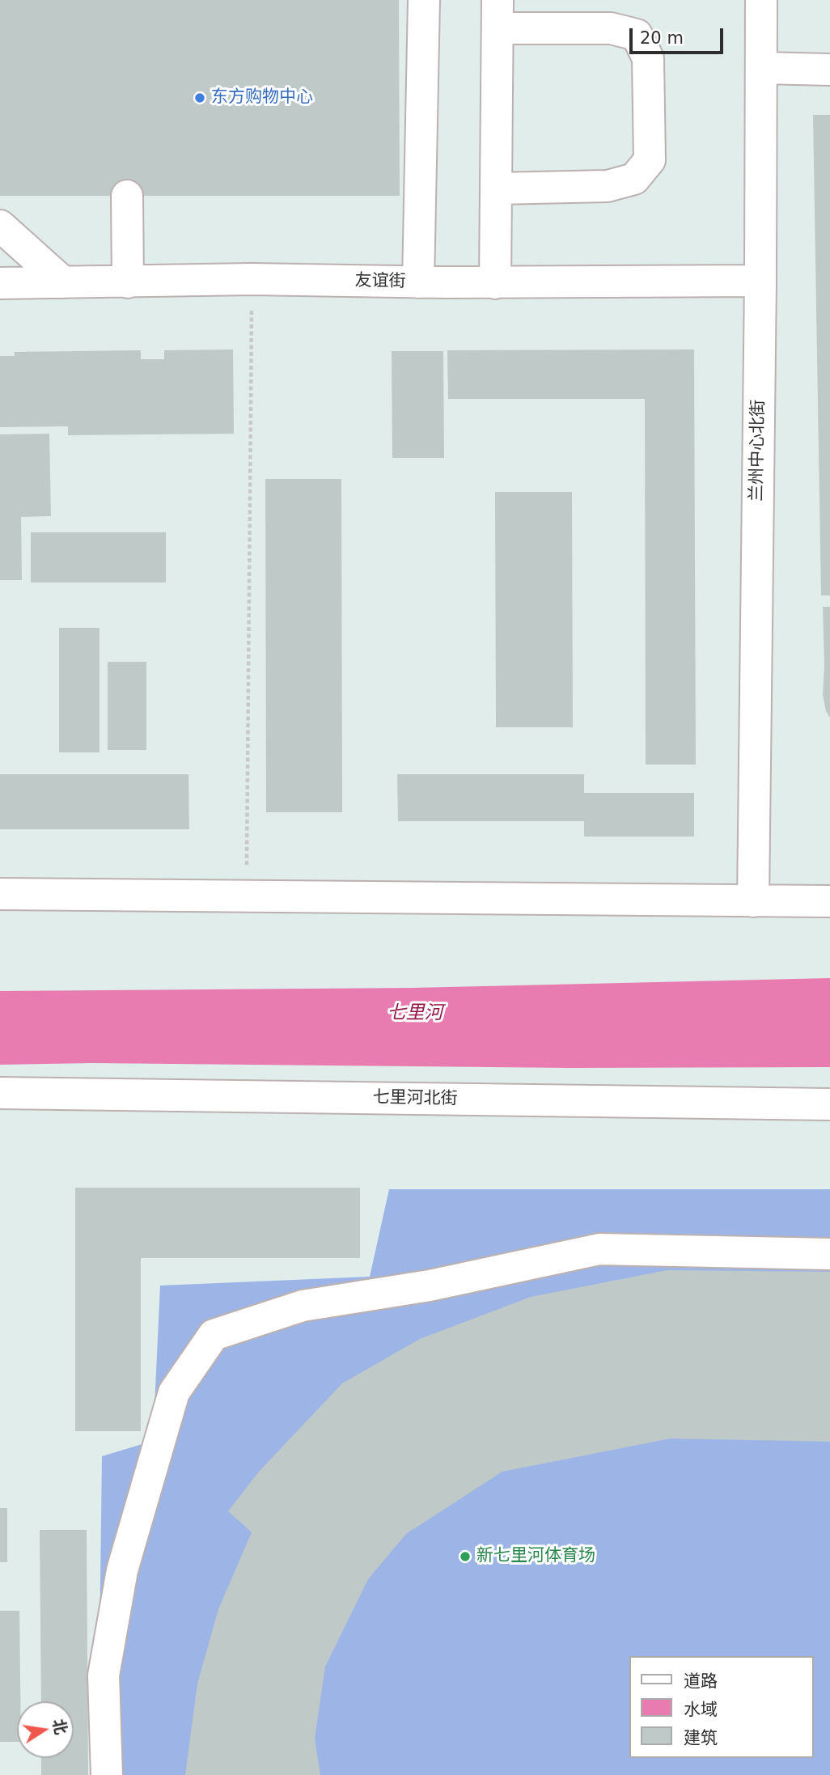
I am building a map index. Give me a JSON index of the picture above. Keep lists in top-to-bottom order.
{
  "streets": {
    "street": ["友谊街", "兰州中心北街", "七里河北街"]
  },
  "crossings": [
    ["友谊街", "兰州中心北街"]
  ],
  "water": ["七里河"],
  "places": ["东方购物中心", "新七里河体育场"],
  "legend": ["道路", "水域", "建筑"],
  "scale_bar": "20 m",
  "north": "right"
}
